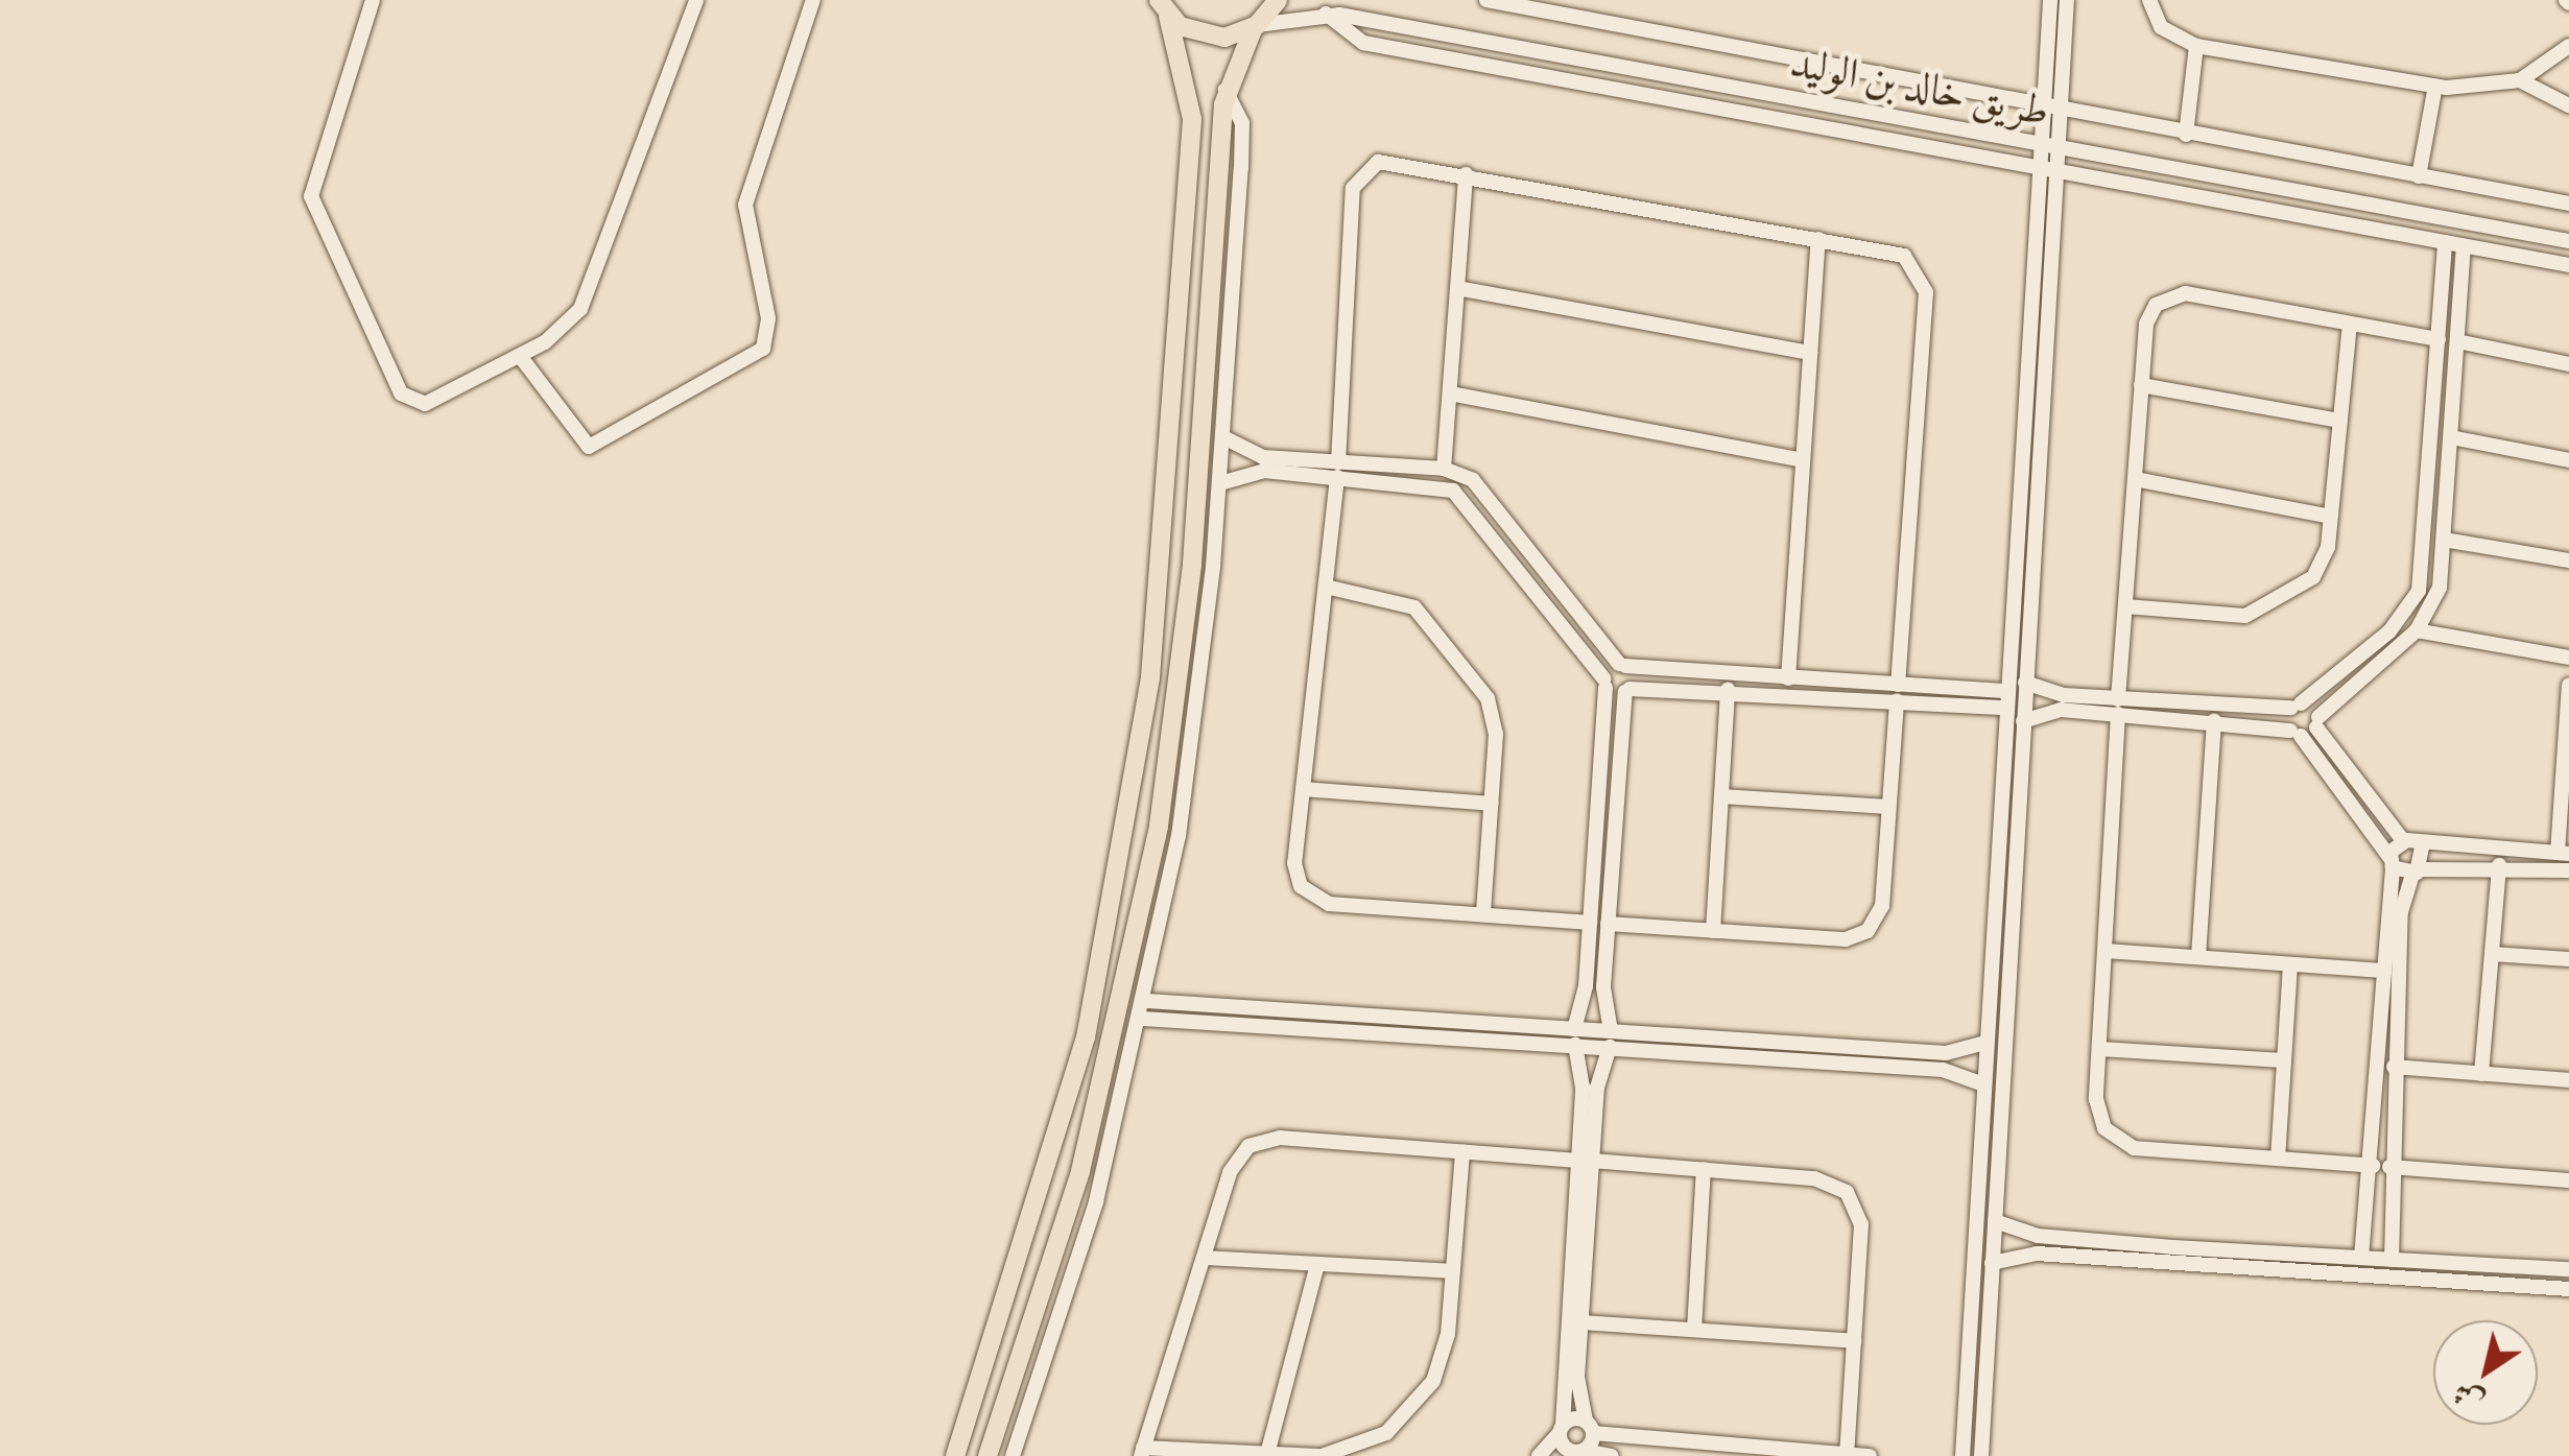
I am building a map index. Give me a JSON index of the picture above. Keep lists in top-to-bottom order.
{
  "streets": {
    "street": ["طريق خالد بن الوليد"]
  },
  "north": "bottom left"
}
